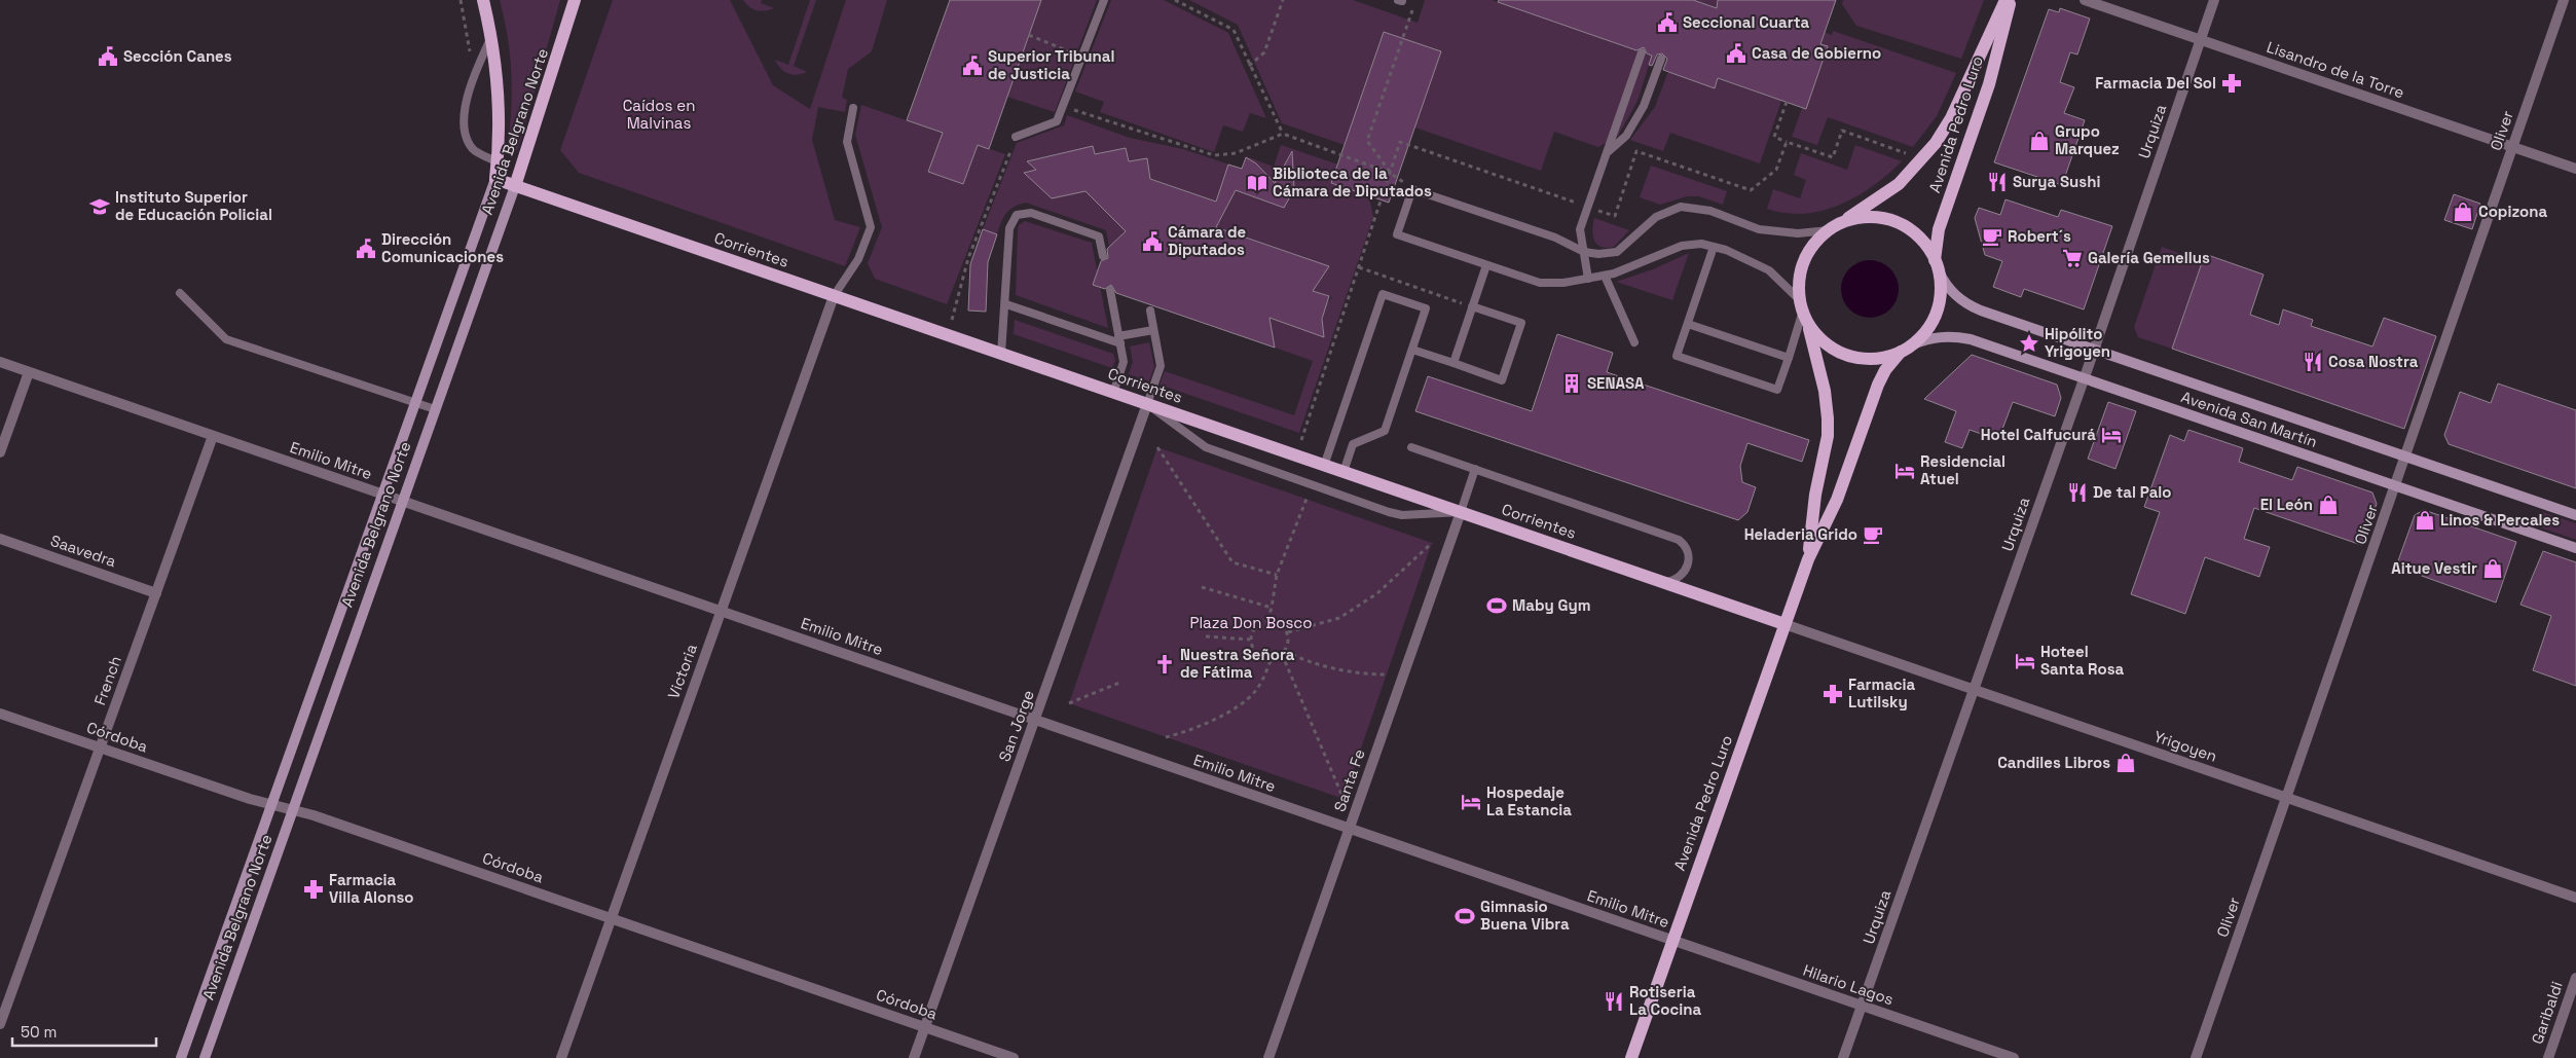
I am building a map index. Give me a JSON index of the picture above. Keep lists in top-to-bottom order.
{
  "streets": {
    "main road": [
      "Avenida Pedro Luro",
      "Avenida Belgrano Norte",
      "Corrientes",
      "Avenida San Martín"
    ],
    "street": [
      "Lisandro de la Torre",
      "Oliver",
      "Urquiza",
      "Emilio Mitre",
      "Saavedra",
      "Victoria",
      "French",
      "San Jorge",
      "Córdoba",
      "Yrigoyen",
      "Santa Fe",
      "Hilario Lagos",
      "Garibaldi"
    ]
  },
  "crossings": [
    ["Lisandro de la Torre", "Oliver"],
    ["Lisandro de la Torre", "Urquiza"],
    ["Avenida Pedro Luro", "Corrientes"],
    ["Avenida Pedro Luro", "Avenida San Martín"],
    ["Avenida Pedro Luro", "Emilio Mitre"],
    ["Avenida Pedro Luro", "Yrigoyen"],
    ["Avenida Pedro Luro", "Hilario Lagos"],
    ["Oliver", "Avenida San Martín"],
    ["Oliver", "Yrigoyen"],
    ["Avenida Belgrano Norte", "Corrientes"],
    ["Avenida Belgrano Norte", "Emilio Mitre"],
    ["Avenida Belgrano Norte", "Córdoba"],
    ["Urquiza", "Avenida San Martín"],
    ["Urquiza", "Yrigoyen"],
    ["Urquiza", "Hilario Lagos"],
    ["Corrientes", "Victoria"],
    ["Corrientes", "San Jorge"],
    ["Corrientes", "Yrigoyen"],
    ["Corrientes", "Santa Fe"],
    ["Emilio Mitre", "Victoria"],
    ["Emilio Mitre", "French"],
    ["Emilio Mitre", "San Jorge"],
    ["Emilio Mitre", "Santa Fe"],
    ["Emilio Mitre", "Hilario Lagos"],
    ["Saavedra", "French"],
    ["Victoria", "Córdoba"],
    ["French", "Córdoba"],
    ["San Jorge", "Córdoba"]
  ],
  "parks": ["Caídos en Malvinas", "Plaza Don Bosco"],
  "places": {
    "public building": [
      "Seccional Cuarta",
      "Casa de Gobierno",
      "Sección Canes",
      "Superior Tribunal de Justicia",
      "Cámara de Diputados",
      "Dirección Comunicaciones"
    ],
    "pharmacy": ["Farmacia Del Sol", "Farmacia Lutilsky", "Farmacia Villa Alonso"],
    "shop": [
      "Grupo Marquez",
      "Copizona",
      "El León",
      "Linos & Percales",
      "Aitue Vestir",
      "Candiles Libros"
    ],
    "restaurant": [
      "Surya Sushi",
      "Cosa Nostra",
      "De tal Palo",
      "Rotiseria La Cocina"
    ],
    "library": ["Biblioteca de la Cámara de Diputados"],
    "school or university": ["Instituto Superior de Educación Policial"],
    "cafe": ["Robert´s", "Heladeria Grido"],
    "supermarket": ["Galería Gemellus"],
    "place": ["Hipólito Yrigoyen"],
    "building": ["SENASA"],
    "hotel": [
      "Hotel Calfucurá",
      "Residencial Atuel",
      "Hoteel Santa Rosa",
      "Hospedaje La Estancia"
    ],
    "sports": ["Maby Gym", "Gimnasio Buena Vibra"],
    "church": ["Nuestra Señora de Fátima"]
  },
  "scale_bar": "50 m"
}
